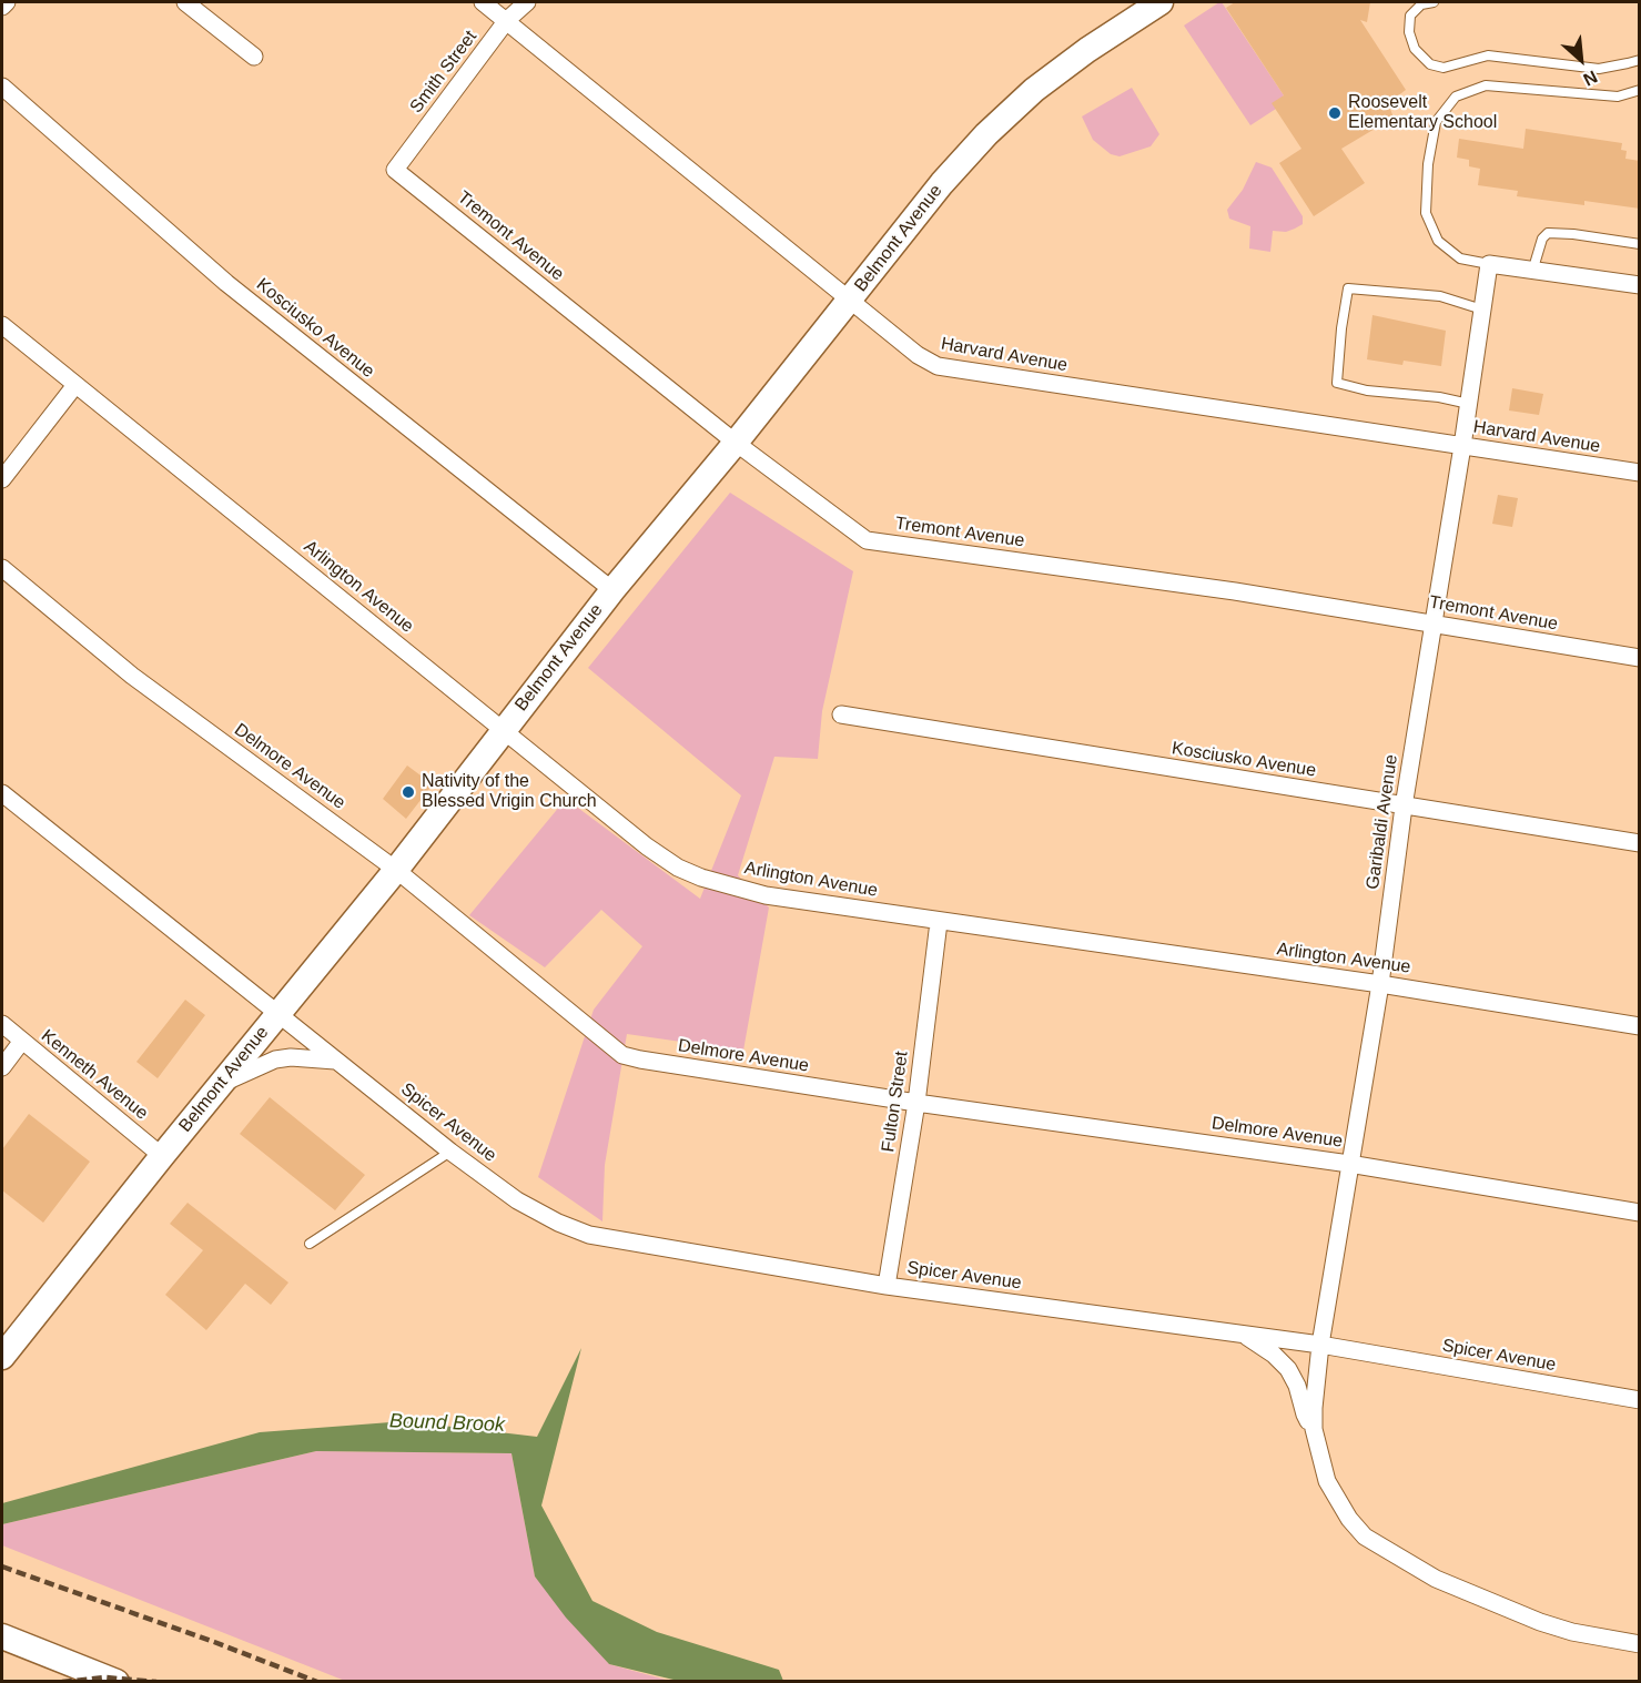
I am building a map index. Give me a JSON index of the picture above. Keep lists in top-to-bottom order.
{
  "streets": {
    "street": [
      "Smith Street",
      "Tremont Avenue",
      "Belmont Avenue",
      "Kosciusko Avenue",
      "Harvard Avenue",
      "Arlington Avenue",
      "Delmore Avenue",
      "Garibaldi Avenue",
      "Kenneth Avenue",
      "Fulton Street",
      "Spicer Avenue"
    ]
  },
  "crossings": [
    ["Smith Street", "Tremont Avenue"],
    ["Smith Street", "Harvard Avenue"],
    ["Tremont Avenue", "Belmont Avenue"],
    ["Tremont Avenue", "Garibaldi Avenue"],
    ["Belmont Avenue", "Kosciusko Avenue"],
    ["Belmont Avenue", "Harvard Avenue"],
    ["Belmont Avenue", "Arlington Avenue"],
    ["Belmont Avenue", "Delmore Avenue"],
    ["Belmont Avenue", "Kenneth Avenue"],
    ["Belmont Avenue", "Spicer Avenue"],
    ["Kosciusko Avenue", "Garibaldi Avenue"],
    ["Harvard Avenue", "Garibaldi Avenue"],
    ["Arlington Avenue", "Garibaldi Avenue"],
    ["Arlington Avenue", "Fulton Street"],
    ["Delmore Avenue", "Garibaldi Avenue"],
    ["Delmore Avenue", "Fulton Street"],
    ["Garibaldi Avenue", "Spicer Avenue"],
    ["Fulton Street", "Spicer Avenue"]
  ],
  "water": ["Bound Brook"],
  "places": ["Roosevelt Elementary School", "Nativity of the Blessed Vrigin Church"],
  "north": "bottom right"
}
